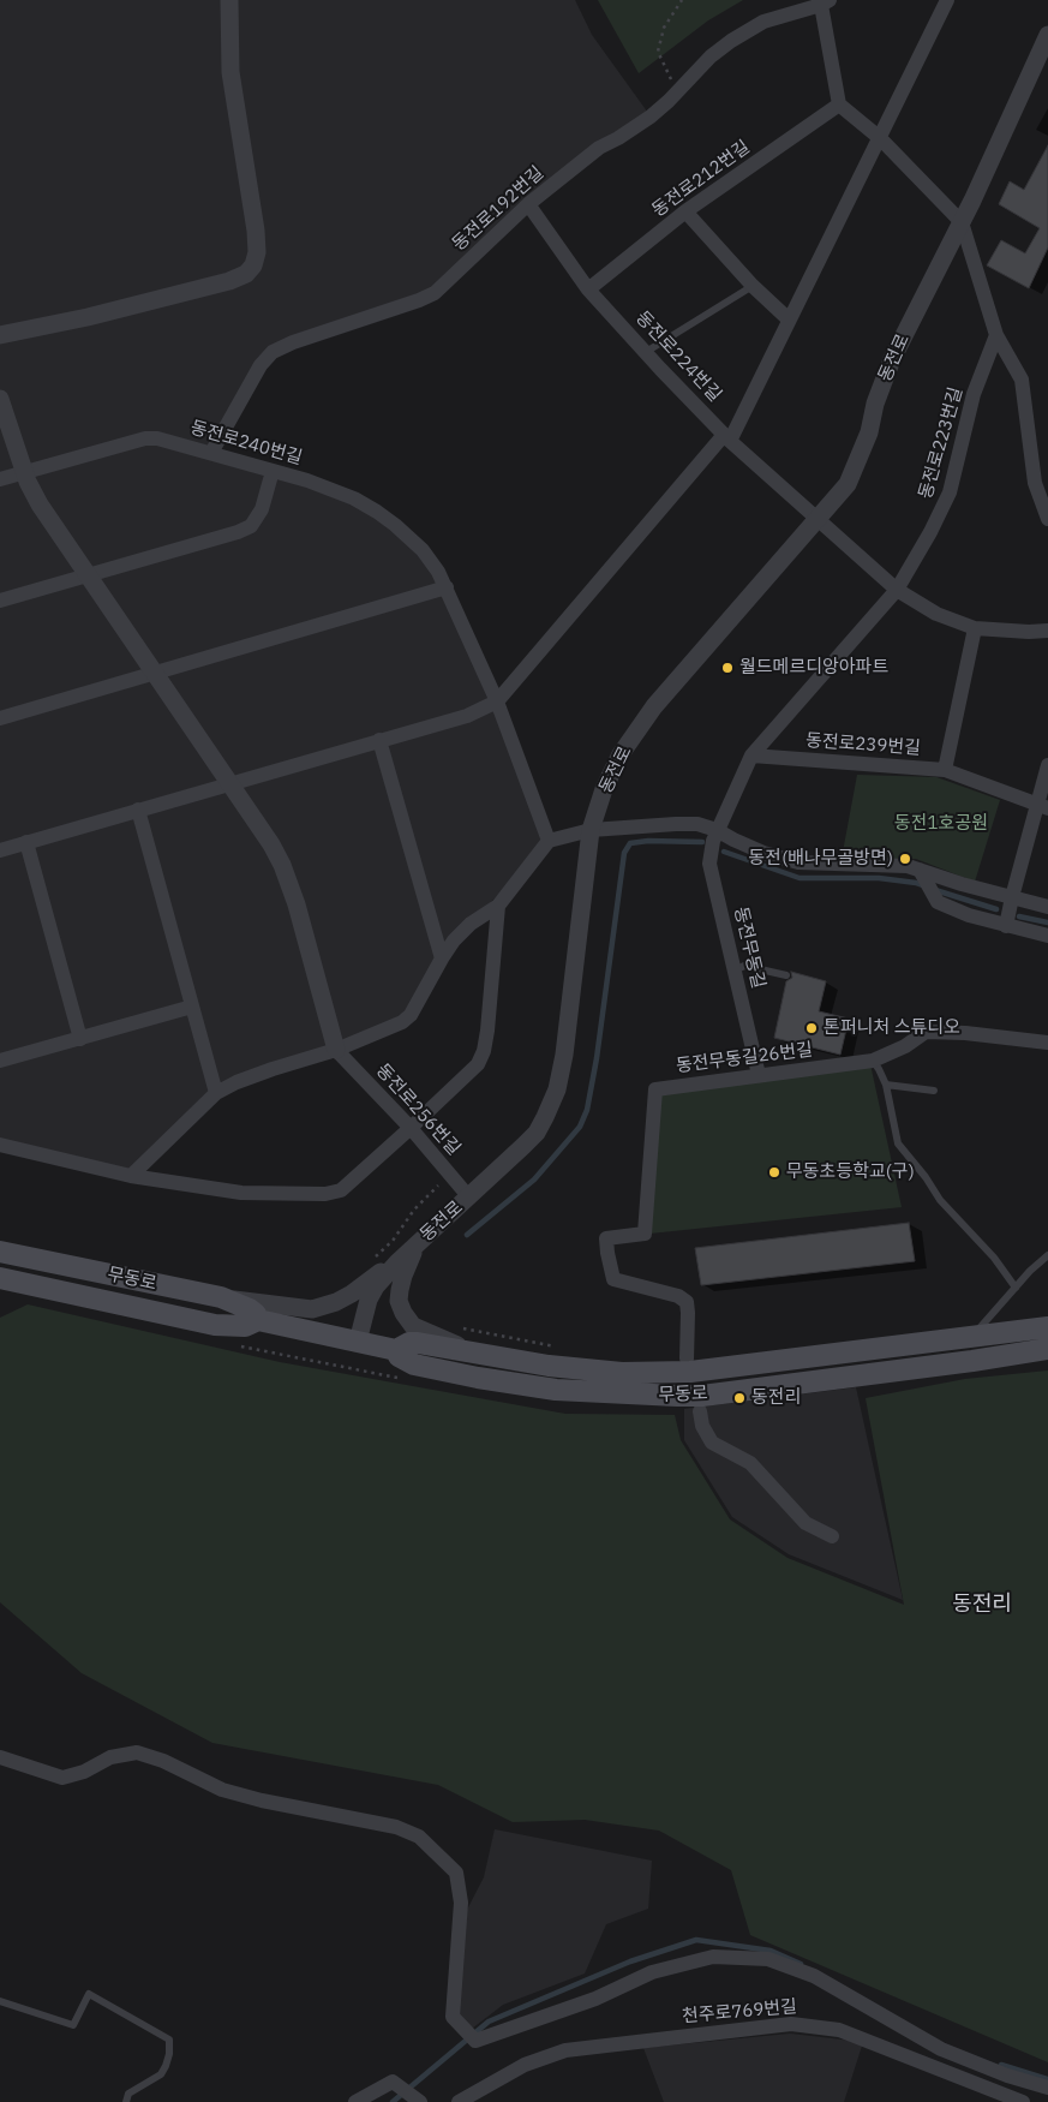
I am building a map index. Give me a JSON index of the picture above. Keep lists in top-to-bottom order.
{
  "streets": {
    "main road": ["무동로"],
    "street": [
      "동전로212번길",
      "동전로192번길",
      "동전로224번길",
      "동전로",
      "동전로240번길",
      "동전로223번길",
      "동전로239번길",
      "동전무동길",
      "동전무동길26번길",
      "동전로256번길",
      "천주로769번길"
    ]
  },
  "crossings": [
    ["동전로212번길", "동전로224번길"],
    ["동전로192번길", "동전로224번길"],
    ["동전로192번길", "동전로240번길"],
    ["동전로224번길", "동전로"],
    ["동전로", "동전로256번길"],
    ["동전로", "무동로"],
    ["동전로223번길", "동전로239번길"],
    ["동전무동길", "동전무동길26번길"]
  ],
  "districts": ["동전리"],
  "parks": ["동전1호공원"],
  "places": [
    "월드메르디앙아파트",
    "동전(배나무골방면)",
    "톤퍼니처 스튜디오",
    "무동초등학교(구)",
    "동전리"
  ]
}
